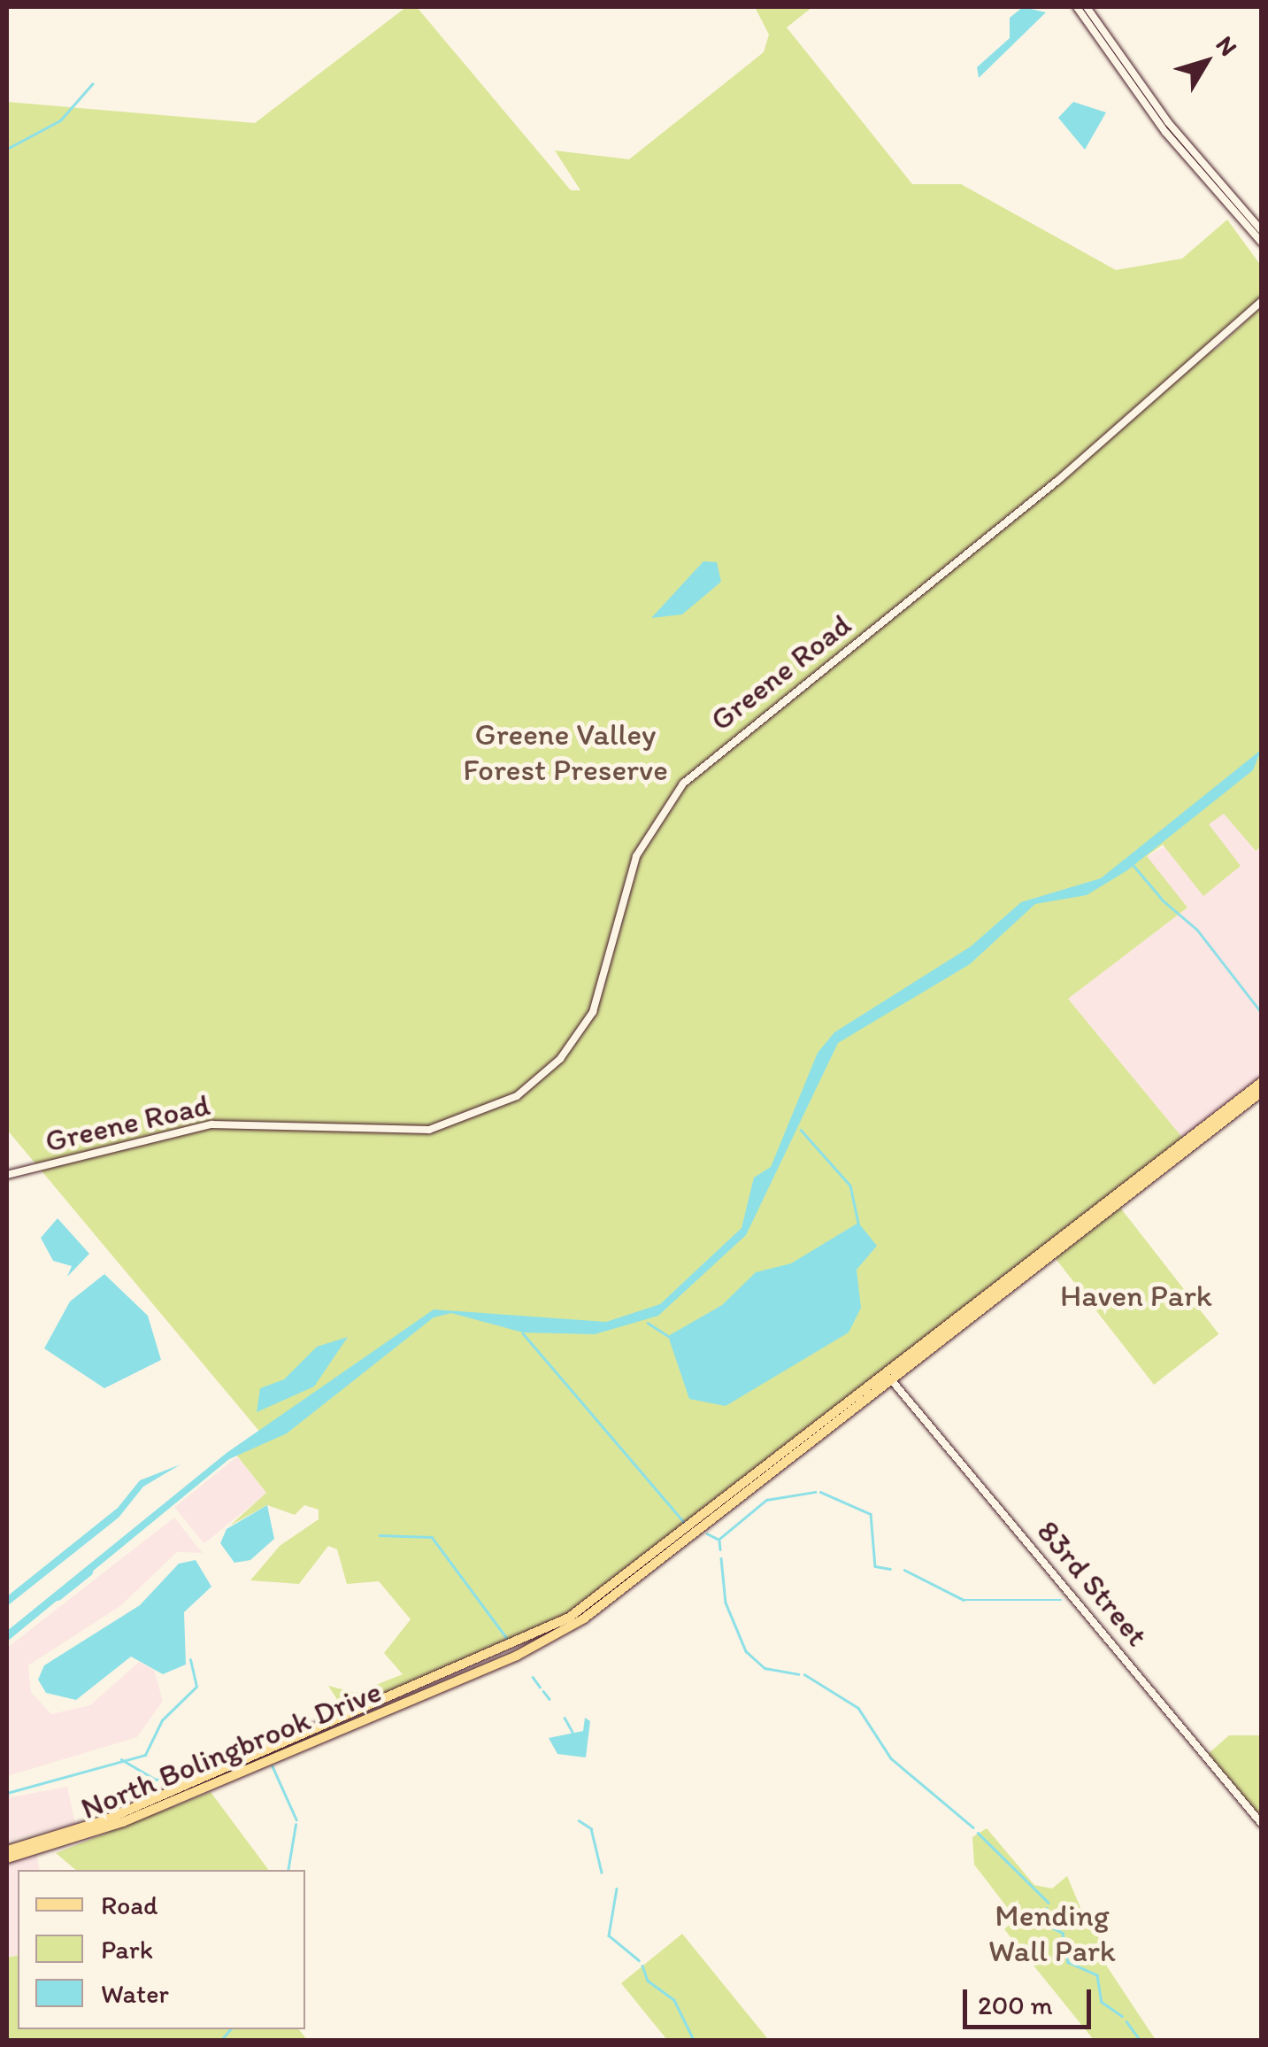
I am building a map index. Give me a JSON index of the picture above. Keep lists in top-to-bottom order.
{
  "streets": {
    "main road": ["North Bolingbrook Drive"],
    "street": ["Greene Road", "83rd Street"]
  },
  "crossings": [
    ["83rd Street", "North Bolingbrook Drive"]
  ],
  "parks": ["Greene Valley Forest Preserve", "Haven Park", "Mending Wall Park"],
  "legend": ["Road", "Park", "Water"],
  "scale_bar": "200 m",
  "north": "top right"
}
